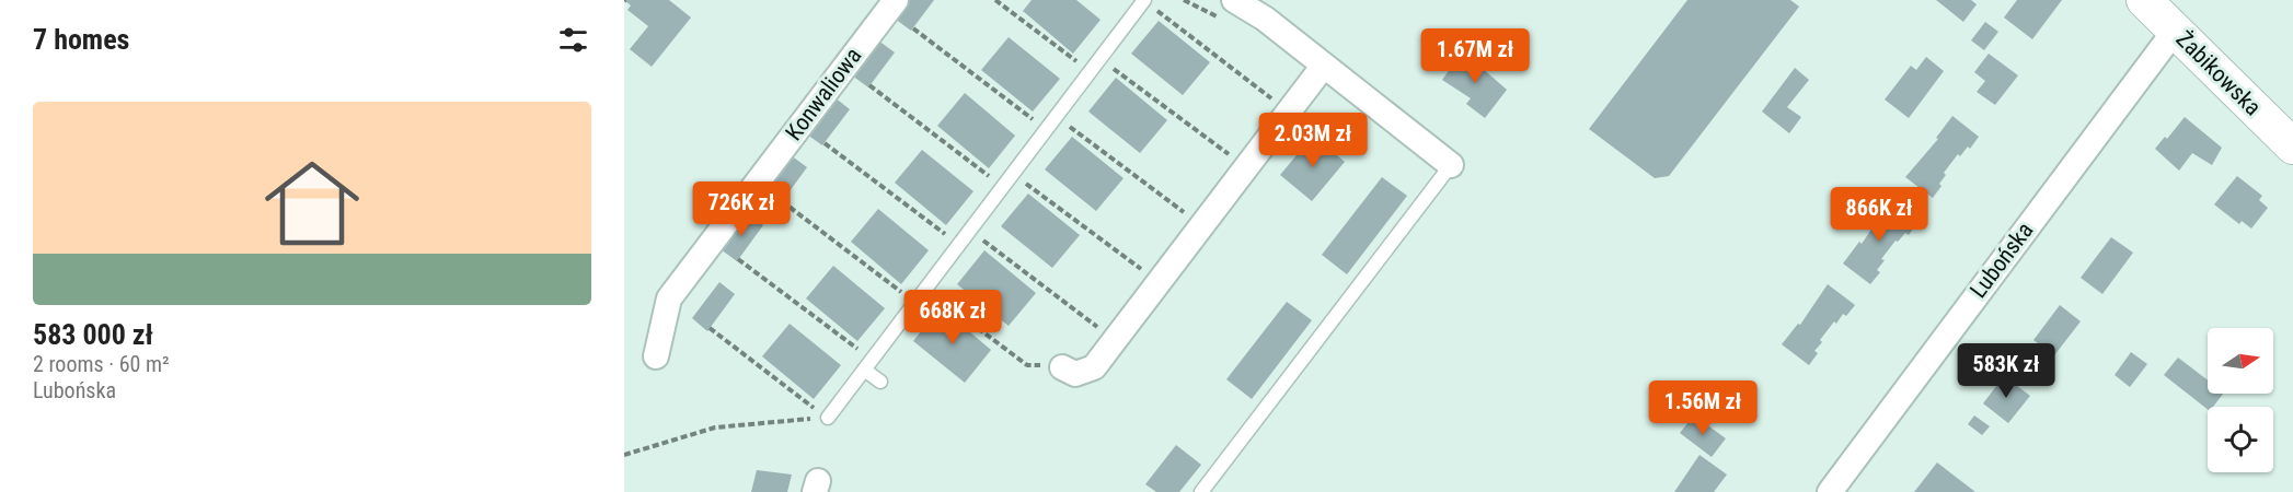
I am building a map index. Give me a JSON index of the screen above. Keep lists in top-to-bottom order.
{
  "streets": {
    "street": ["Żabikowska", "Konwaliowa", "Lubońska"]
  },
  "crossings": [
    ["Żabikowska", "Lubońska"]
  ],
  "north": "right",
  "page": {
    "heading": "7 homes",
    "price": [
      "1.67M zł",
      "2.03M zł",
      "726K zł",
      "866K zł",
      "668K zł",
      "583K zł",
      "1.56M zł"
    ],
    "list": [
      {
        "name": "583 000 zł",
        "note": "2 rooms · 60 m² · Lubońska"
      }
    ]
  }
}
